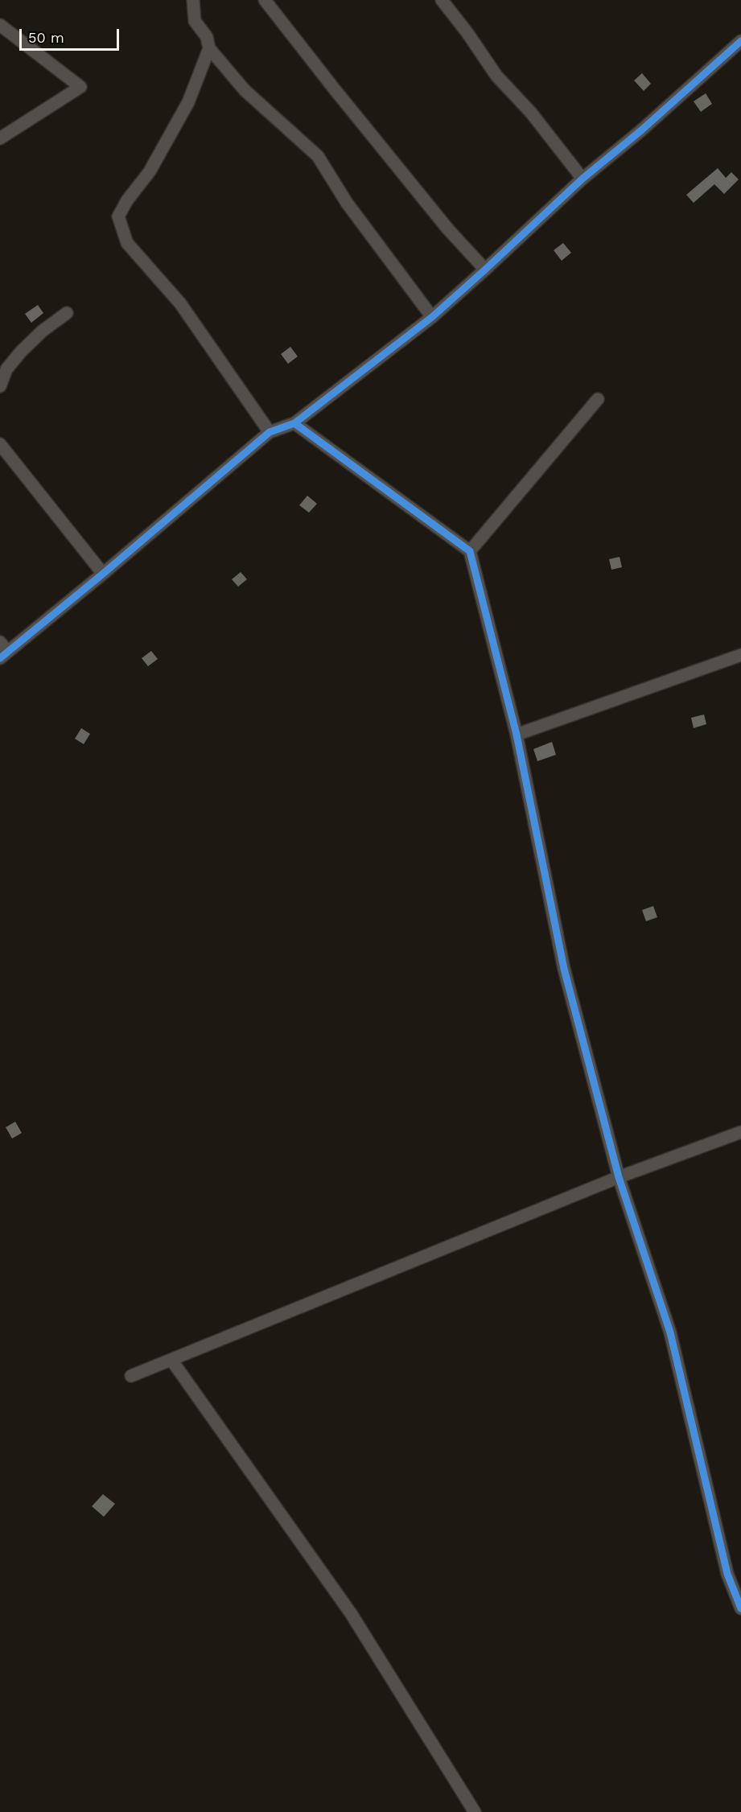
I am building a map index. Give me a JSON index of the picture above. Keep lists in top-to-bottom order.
{
  "scale_bar": "50 m"
}
